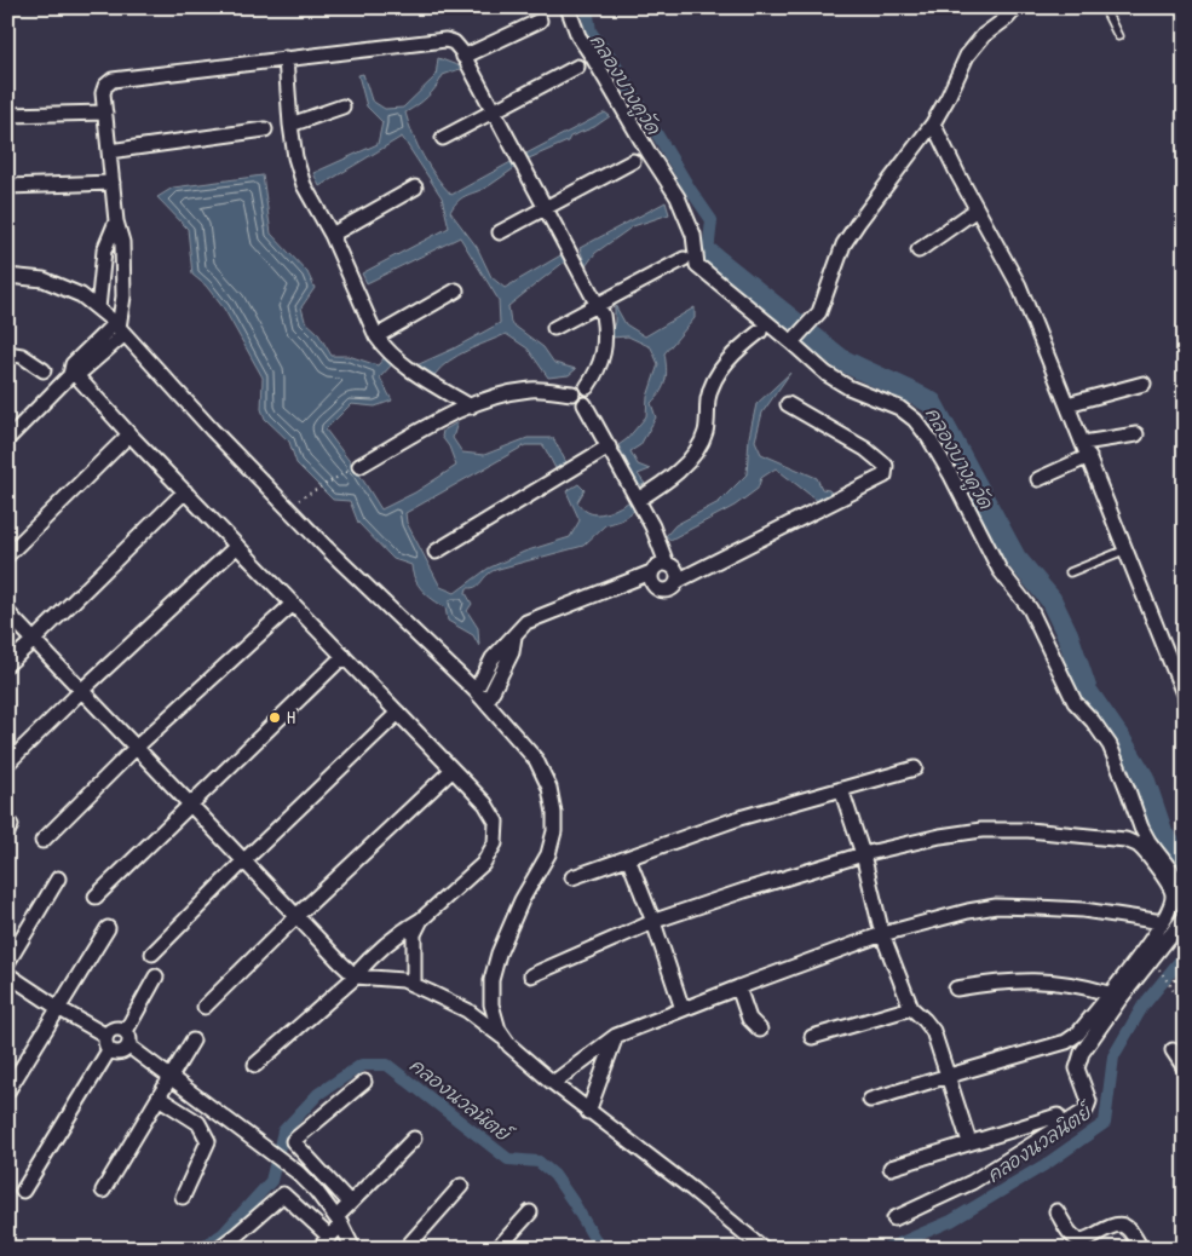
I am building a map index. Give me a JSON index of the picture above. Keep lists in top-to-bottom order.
{
  "water": ["คลองบางคูวัด", "คลองนวลนิตย์"],
  "places": ["H"]
}
